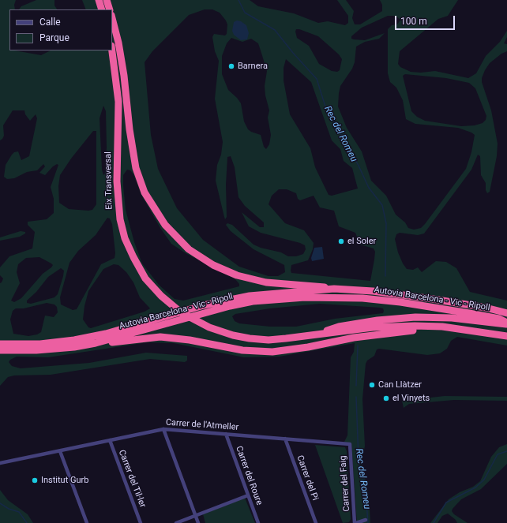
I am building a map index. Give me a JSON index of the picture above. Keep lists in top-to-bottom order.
{
  "streets": {
    "highway": ["Eix Transversal", "Autovia Barcelona - Vic - Ripoll"],
    "street": [
      "Carrer de l'Atmeller",
      "Carrer del Roure",
      "Carrer del Pi",
      "Carrer del Til·ler",
      "Carrer del Faig"
    ]
  },
  "crossings": [
    ["Carrer de l'Atmeller", "Carrer del Roure"],
    ["Carrer de l'Atmeller", "Carrer del Pi"],
    ["Carrer de l'Atmeller", "Carrer del Til·ler"],
    ["Carrer de l'Atmeller", "Carrer del Faig"]
  ],
  "water": ["Rec del Romeu"],
  "places": [
    "Barnera",
    "el Soler",
    "Can Llàtzer",
    "el Vinyets",
    "Institut Gurb"
  ],
  "legend": ["Calle", "Parque"],
  "scale_bar": "100 m"
}
